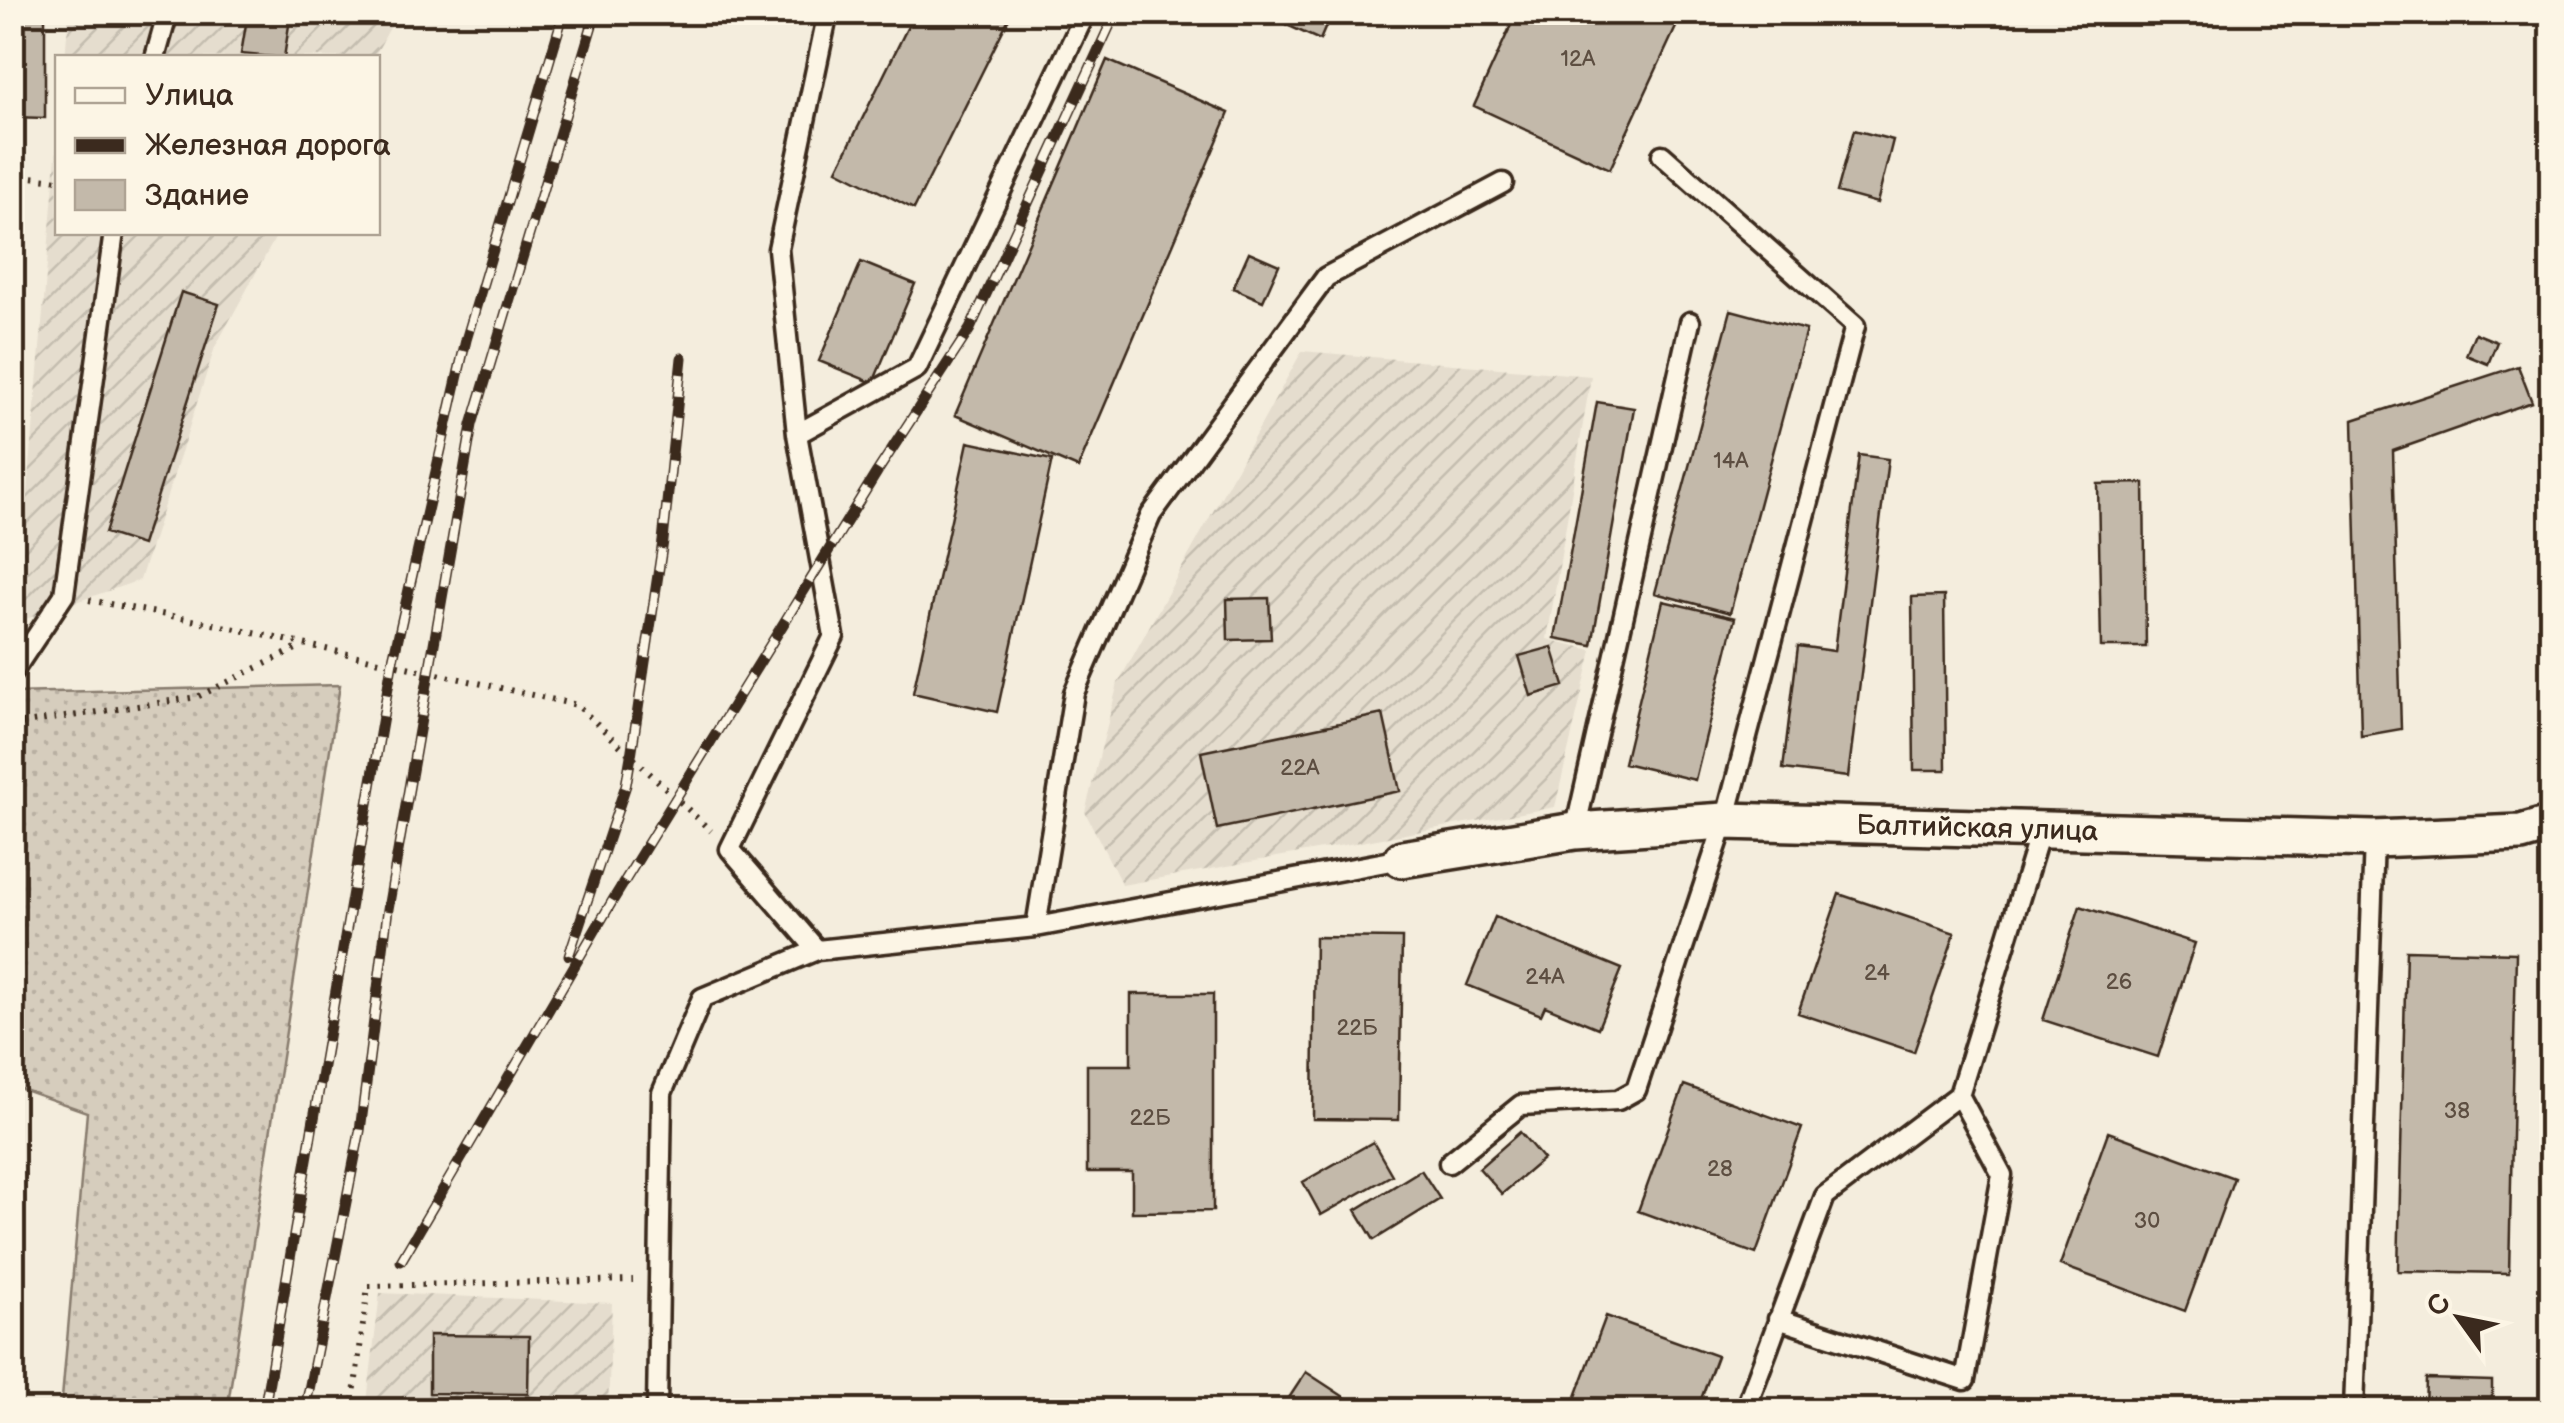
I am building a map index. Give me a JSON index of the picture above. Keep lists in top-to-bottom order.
{
  "streets": {
    "street": ["Балтийская улица"]
  },
  "house_numbers": [
    "12А",
    "14А",
    "22А",
    "24",
    "24А",
    "26",
    "22Б",
    "38",
    "22Б",
    "28",
    "30"
  ],
  "legend": ["Улица", "Железная дорога", "Здание"],
  "north": "top left"
}
